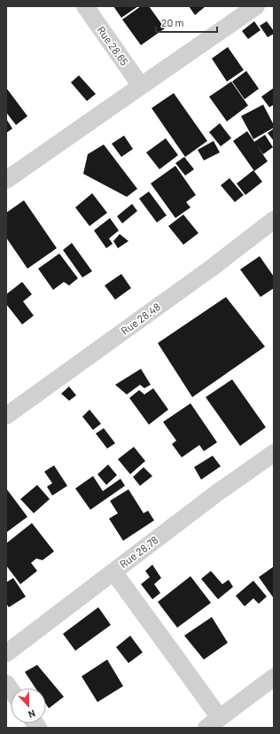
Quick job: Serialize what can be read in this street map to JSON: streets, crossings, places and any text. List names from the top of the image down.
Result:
{
  "streets": {
    "street": ["Rue 28.65", "Rue 28.48", "Rue 28.78"]
  },
  "scale_bar": "20 m",
  "north": "bottom"
}
